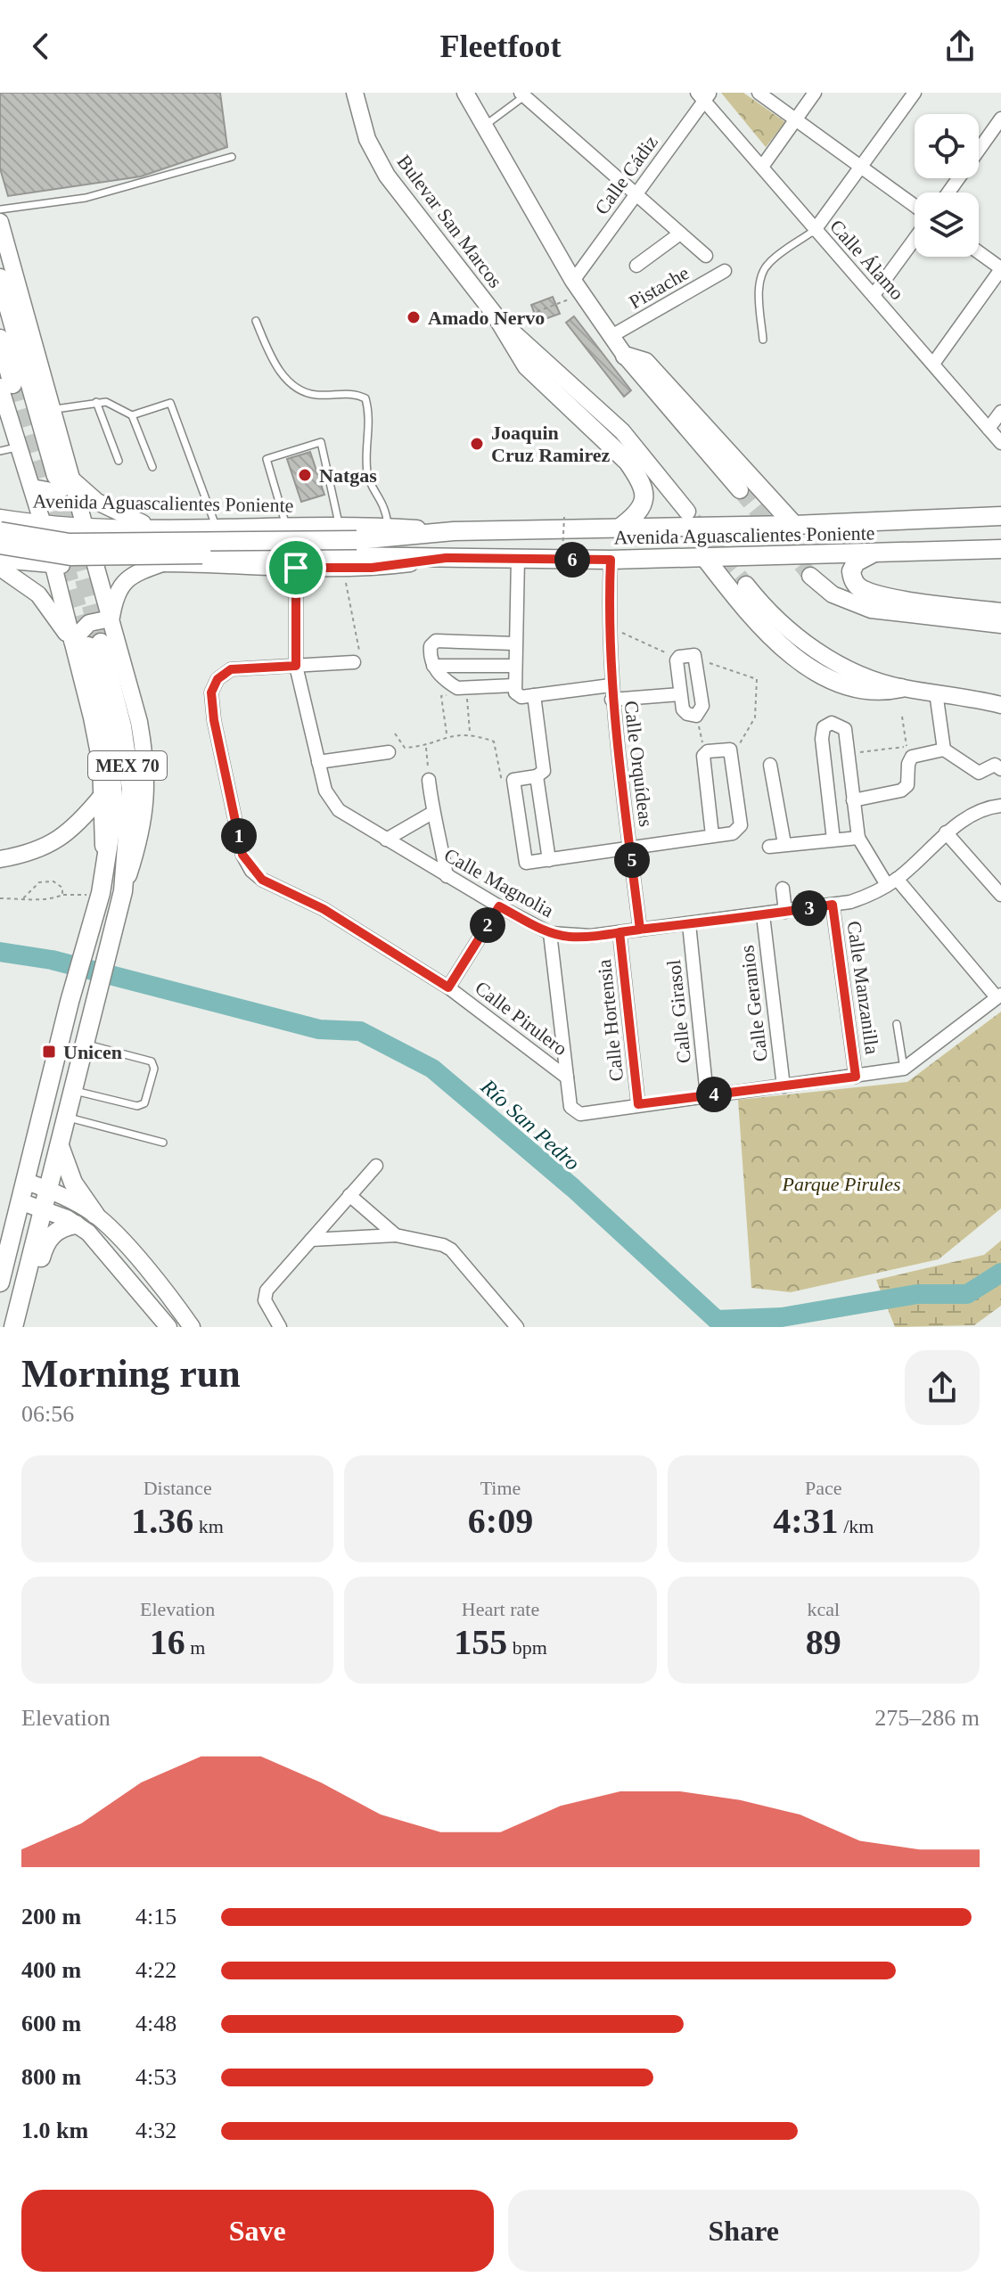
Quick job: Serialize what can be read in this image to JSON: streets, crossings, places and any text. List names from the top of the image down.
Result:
{
  "streets": {
    "main road": ["Avenida Aguascalientes Poniente", "MEX 70"],
    "street": [
      "Calle Cádiz",
      "Bulevar San Marcos",
      "Calle Álamo",
      "Pistache",
      "Calle Orquídeas",
      "Calle Magnolia",
      "Calle Manzanilla",
      "Calle Geranios",
      "Calle Girasol",
      "Calle Pirulero",
      "Calle Hortensia"
    ]
  },
  "crossings": [
    ["Calle Cádiz", "Calle Álamo"],
    ["Avenida Aguascalientes Poniente", "Calle Orquídeas"],
    ["Avenida Aguascalientes Poniente", "MEX 70"],
    ["Avenida Aguascalientes Poniente", "Calle Magnolia"],
    ["Calle Orquídeas", "Calle Magnolia"],
    ["Calle Magnolia", "Calle Manzanilla"],
    ["Calle Magnolia", "Calle Geranios"],
    ["Calle Magnolia", "Calle Girasol"],
    ["Calle Magnolia", "Calle Pirulero"],
    ["Calle Magnolia", "Calle Hortensia"]
  ],
  "water": ["Río San Pedro"],
  "parks": ["Parque Pirules"],
  "places": {
    "other": ["Amado Nervo", "Joaquin Cruz Ramirez", "Natgas"],
    "transit": ["Unicen"]
  },
  "page": {
    "header": "Fleetfoot",
    "pins": [
      "6",
      "1",
      "5",
      "3",
      "2",
      "4"
    ],
    "heading": ["Morning run", "06:56"],
    "stats": [
      ["Distance", "1.36 km"],
      ["Time", "6:09"],
      ["Pace", "4:31 /km"],
      ["Elevation", "16 m"],
      ["Heart rate", "155 bpm"],
      ["kcal", "89"]
    ],
    "chart": ["Elevation", "275–286 m"],
    "list": [
      {
        "name": "200 m",
        "note": "4:15"
      },
      {
        "name": "400 m",
        "note": "4:22"
      },
      {
        "name": "600 m",
        "note": "4:48"
      },
      {
        "name": "800 m",
        "note": "4:53"
      },
      {
        "name": "1.0 km",
        "note": "4:32"
      }
    ],
    "buttons": ["Save", "Share"]
  }
}
